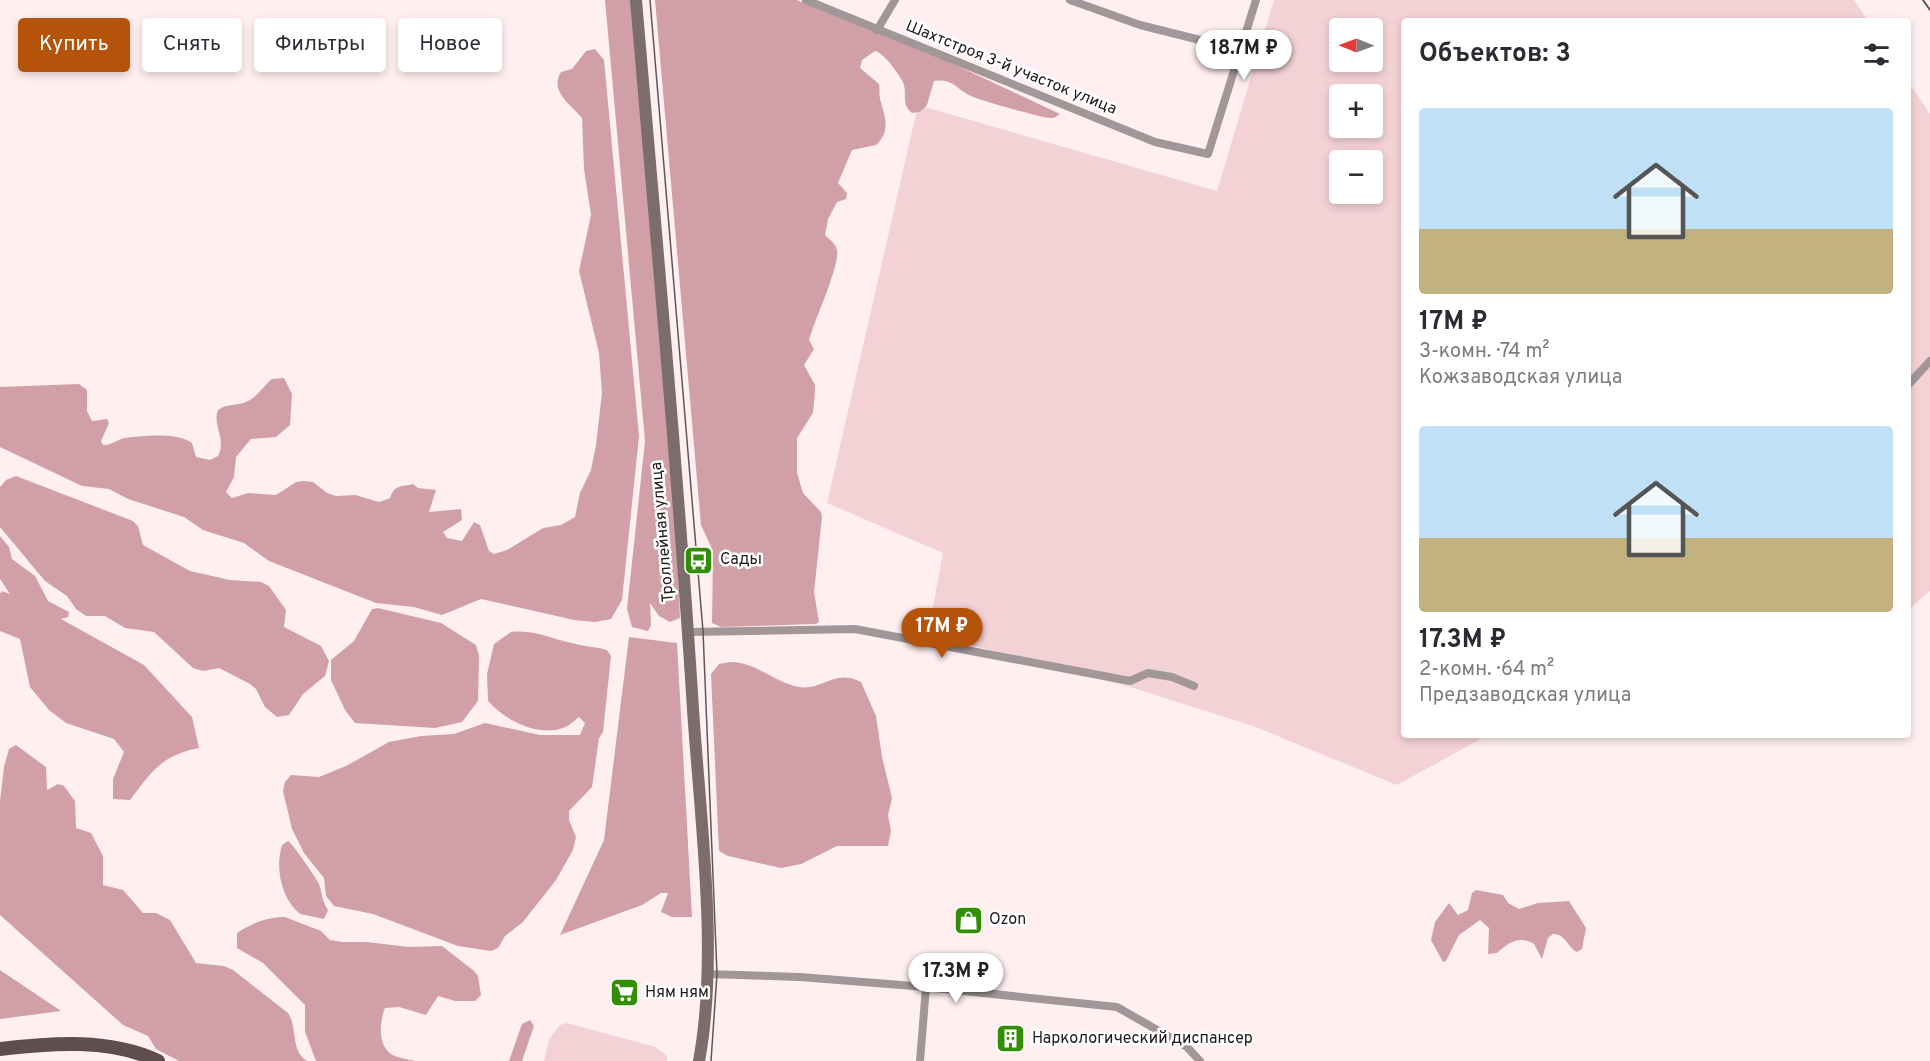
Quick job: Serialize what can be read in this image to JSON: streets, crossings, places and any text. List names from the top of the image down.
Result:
{
  "streets": {
    "street": ["Шахтстроя 3-й участок улица", "Троллейная улица"]
  },
  "places": {
    "bus stop": ["Сады"],
    "shop": ["Ozon"],
    "supermarket": ["Ням ням"],
    "building": ["Наркологический диспансер"]
  },
  "north": "left",
  "page": {
    "map_buttons": ["+", "−"],
    "chip": [
      "Купить",
      "Снять",
      "Фильтры",
      "Новое"
    ],
    "heading": "Объектов: 3",
    "price": ["18.7M ₽", "17M ₽", "17.3M ₽"],
    "list": [
      {
        "name": "17M ₽",
        "note": "3-комн. · 74 m² · Кожзаводская улица"
      },
      {
        "name": "17.3M ₽",
        "note": "2-комн. · 64 m² · Предзаводская улица"
      }
    ]
  }
}
